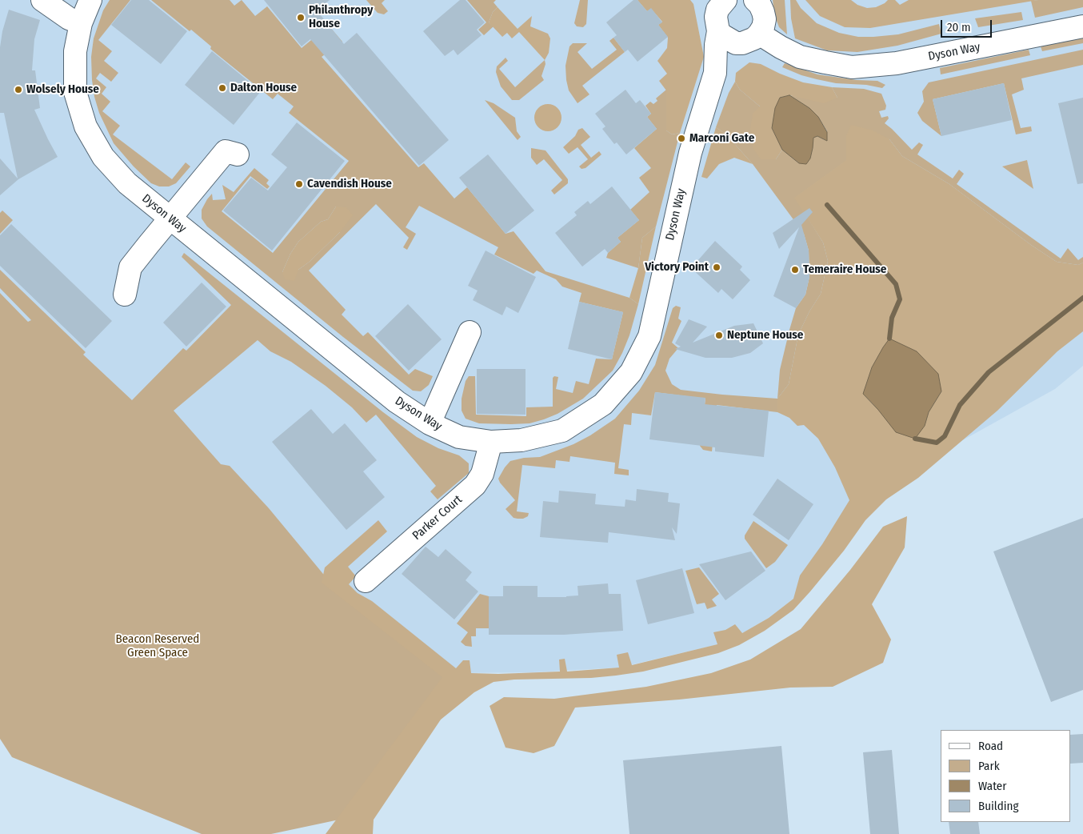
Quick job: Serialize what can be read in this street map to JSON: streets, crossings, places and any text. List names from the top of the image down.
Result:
{
  "streets": {
    "street": ["Dyson Way", "Parker Court"]
  },
  "crossings": [
    ["Dyson Way", "Parker Court"]
  ],
  "parks": ["Beacon Reserved Green Space"],
  "places": [
    "Philanthropy House",
    "Dalton House",
    "Wolsely House",
    "Marconi Gate",
    "Cavendish House",
    "Victory Point",
    "Temeraire House",
    "Neptune House"
  ],
  "legend": [
    "Road",
    "Park",
    "Water",
    "Building"
  ],
  "scale_bar": "20 m"
}
